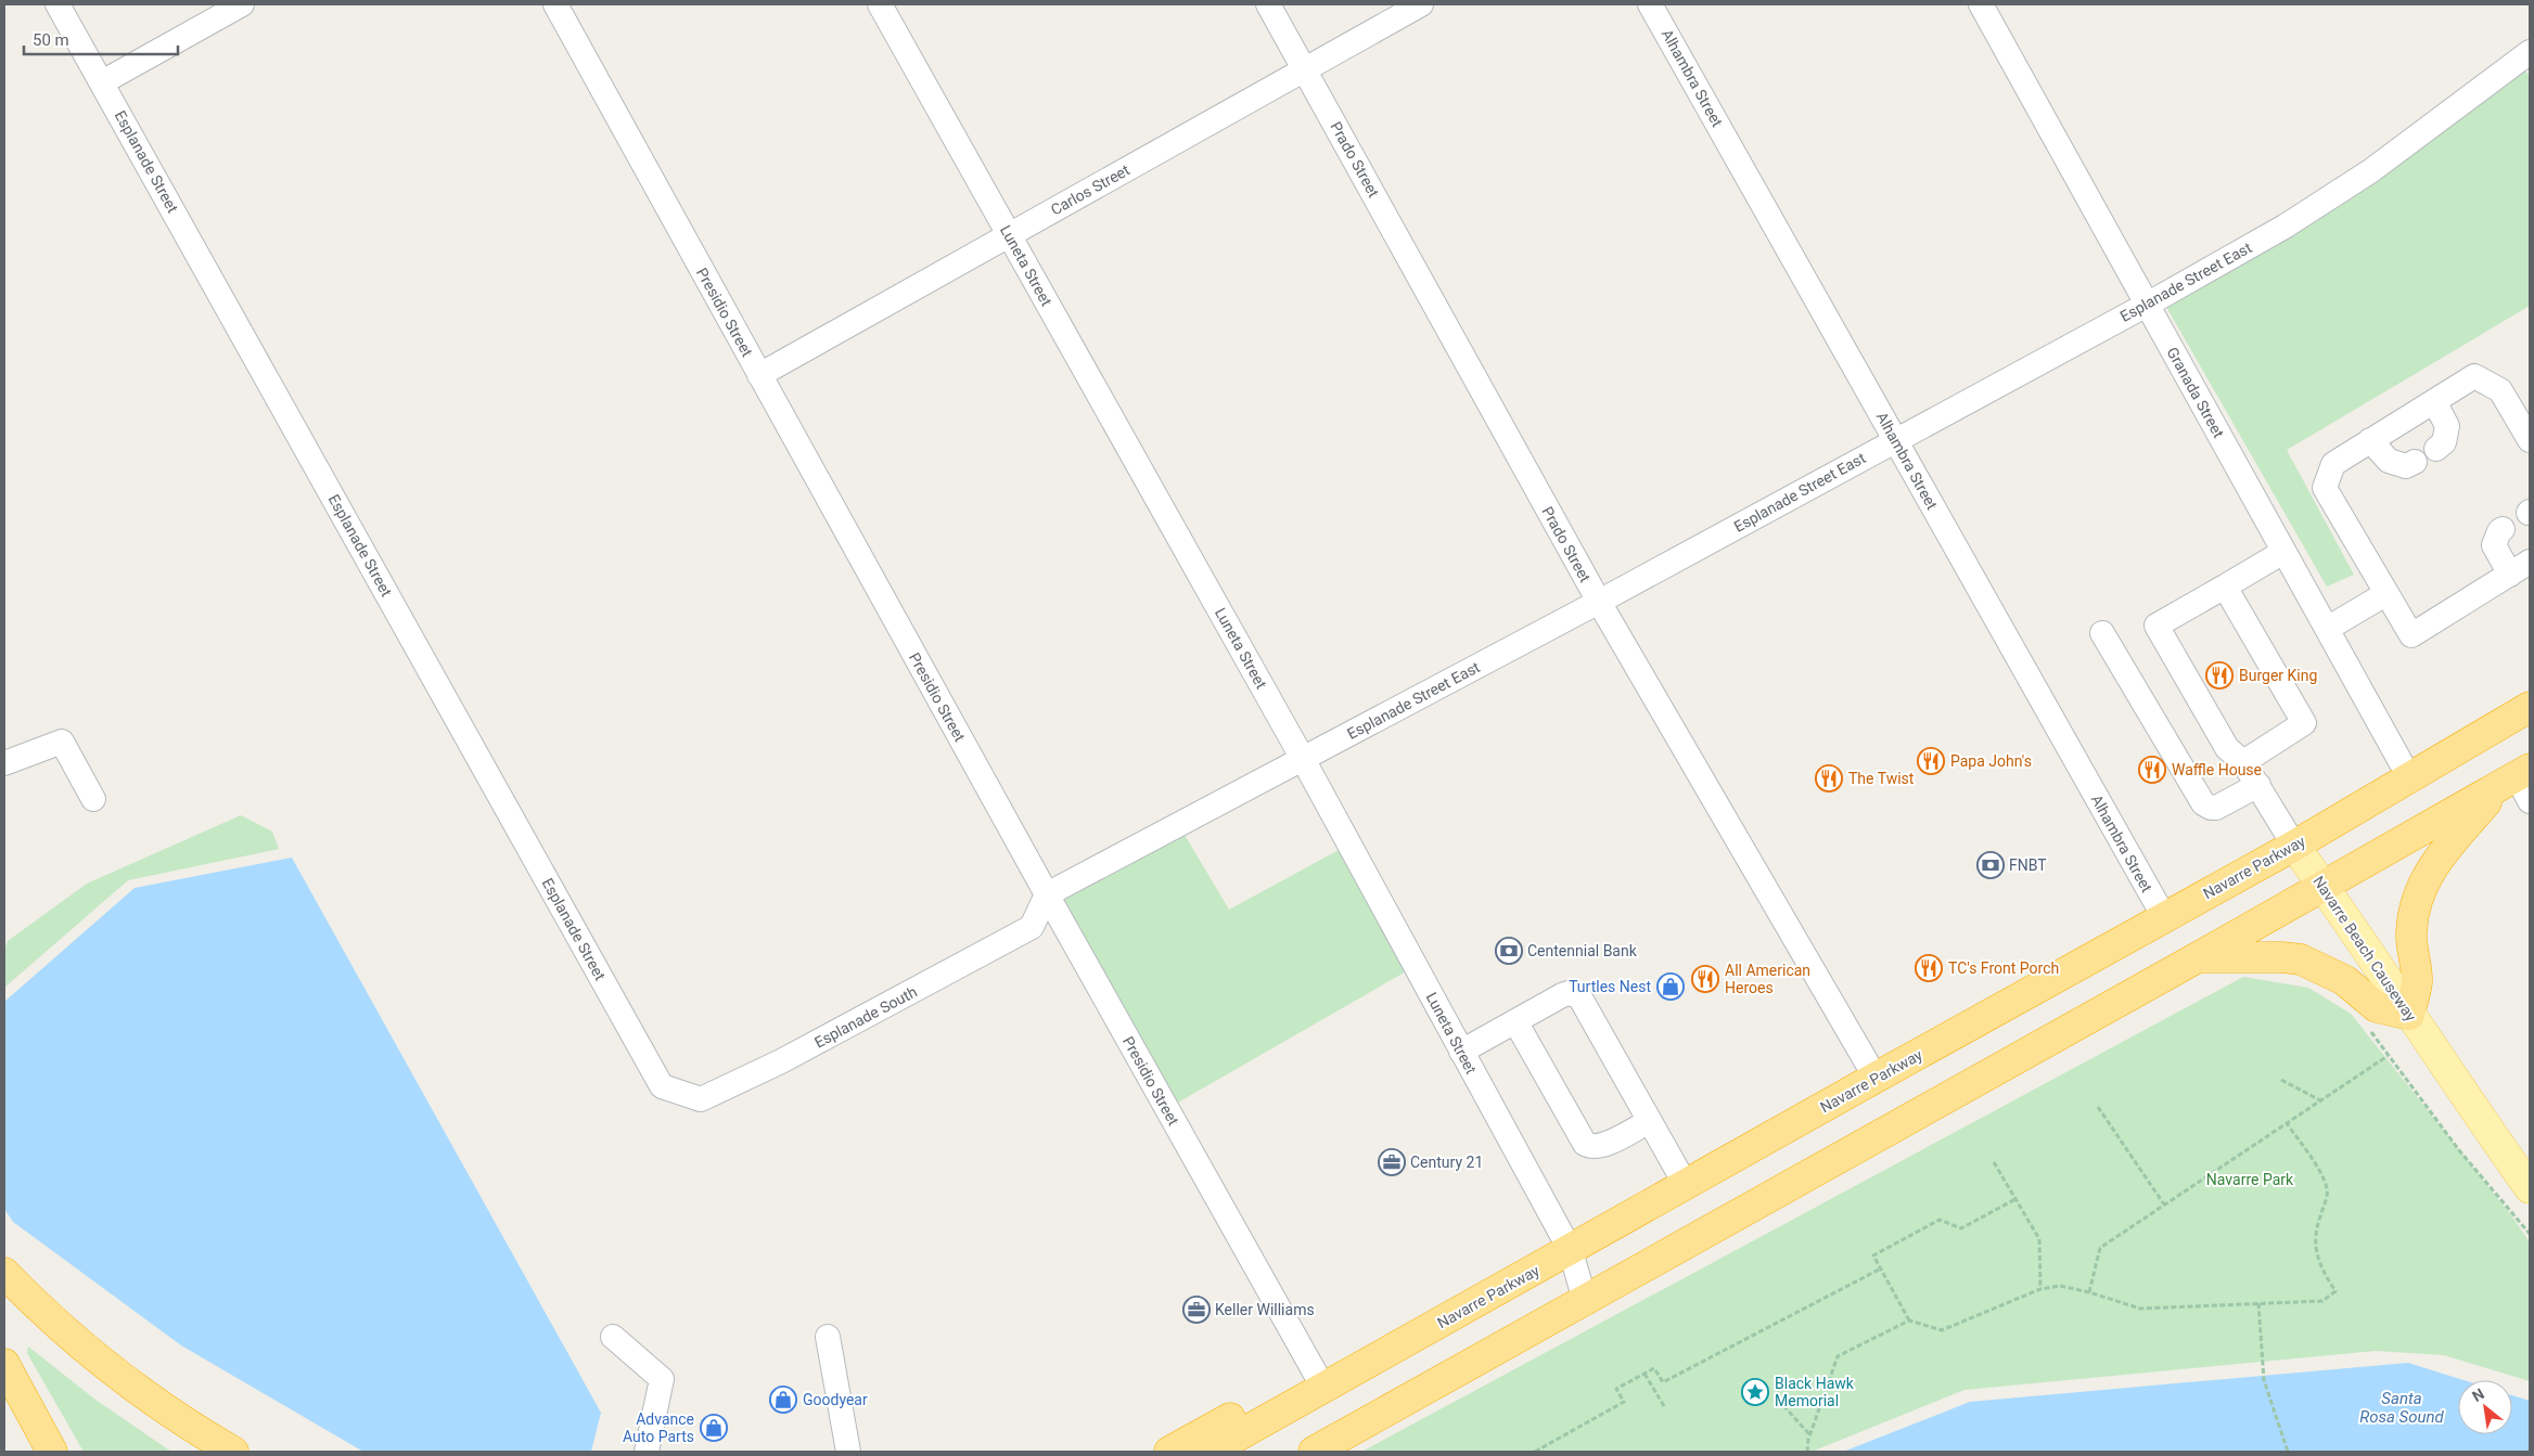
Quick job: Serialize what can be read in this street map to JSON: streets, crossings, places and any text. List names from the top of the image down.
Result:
{
  "streets": {
    "highway": ["Navarre Parkway"],
    "main road": ["Navarre Beach Causeway"],
    "street": [
      "Alhambra Street",
      "Prado Street",
      "Esplanade Street",
      "Carlos Street",
      "Luneta Street",
      "Esplanade Street East",
      "Presidio Street",
      "Granada Street",
      "Esplanade South"
    ]
  },
  "crossings": [
    ["Alhambra Street", "Esplanade Street East"],
    ["Alhambra Street", "Navarre Parkway"],
    ["Prado Street", "Carlos Street"],
    ["Prado Street", "Esplanade Street East"],
    ["Prado Street", "Navarre Parkway"],
    ["Esplanade Street", "Esplanade South"],
    ["Carlos Street", "Luneta Street"],
    ["Carlos Street", "Presidio Street"],
    ["Luneta Street", "Esplanade Street East"],
    ["Luneta Street", "Navarre Parkway"],
    ["Esplanade Street East", "Presidio Street"],
    ["Esplanade Street East", "Granada Street"],
    ["Esplanade Street East", "Esplanade South"],
    ["Presidio Street", "Navarre Parkway"],
    ["Presidio Street", "Esplanade South"],
    ["Granada Street", "Navarre Parkway"],
    ["Navarre Parkway", "Navarre Beach Causeway"]
  ],
  "water": ["Santa Rosa Sound"],
  "parks": ["Navarre Park"],
  "places": {
    "restaurant": [
      "Burger King",
      "Papa John's",
      "Waffle House",
      "The Twist",
      "TC's Front Porch",
      "All American Heroes"
    ],
    "bank": ["FNBT", "Centennial Bank"],
    "shop": ["Turtles Nest", "Goodyear", "Advance Auto Parts"],
    "office": ["Century 21", "Keller Williams"],
    "place": ["Black Hawk Memorial"]
  },
  "scale_bar": "50 m",
  "north": "top left"
}
